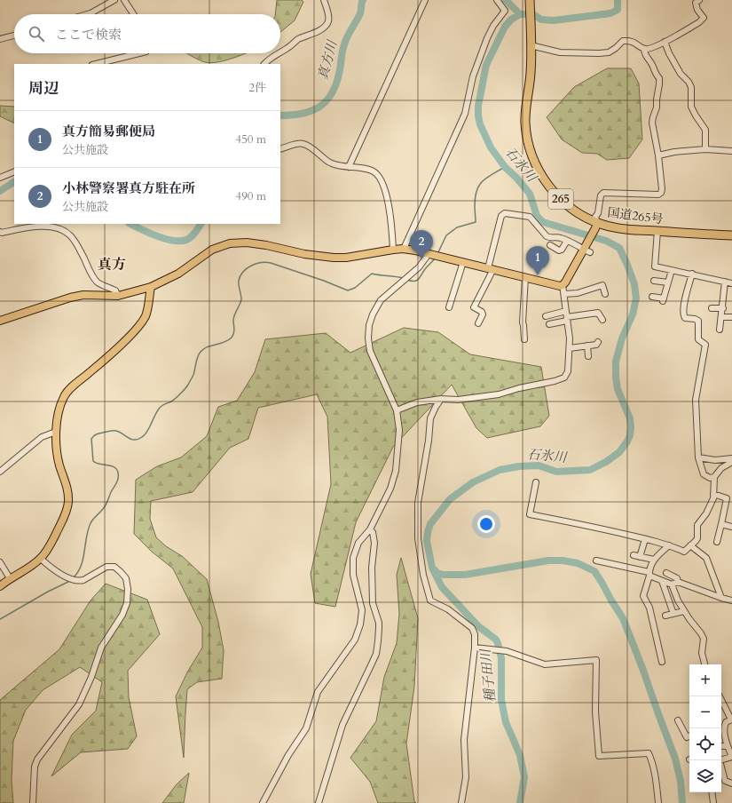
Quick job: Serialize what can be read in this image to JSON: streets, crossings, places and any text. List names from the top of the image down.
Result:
{
  "streets": {
    "highway": ["265", "国道265号"]
  },
  "districts": ["真方"],
  "water": ["真方川", "石氷川", "種子田川"],
  "page": {
    "search": "ここで検索",
    "heading": ["周辺", "2件"],
    "list": [
      {
        "mark": "1",
        "name": "真方簡易郵便局",
        "note": "公共施設",
        "value": "450 m"
      },
      {
        "mark": "2",
        "name": "小林警察署真方駐在所",
        "note": "公共施設",
        "value": "490 m"
      }
    ],
    "pins": ["2", "1"],
    "map_buttons": ["+", "−"]
  }
}
